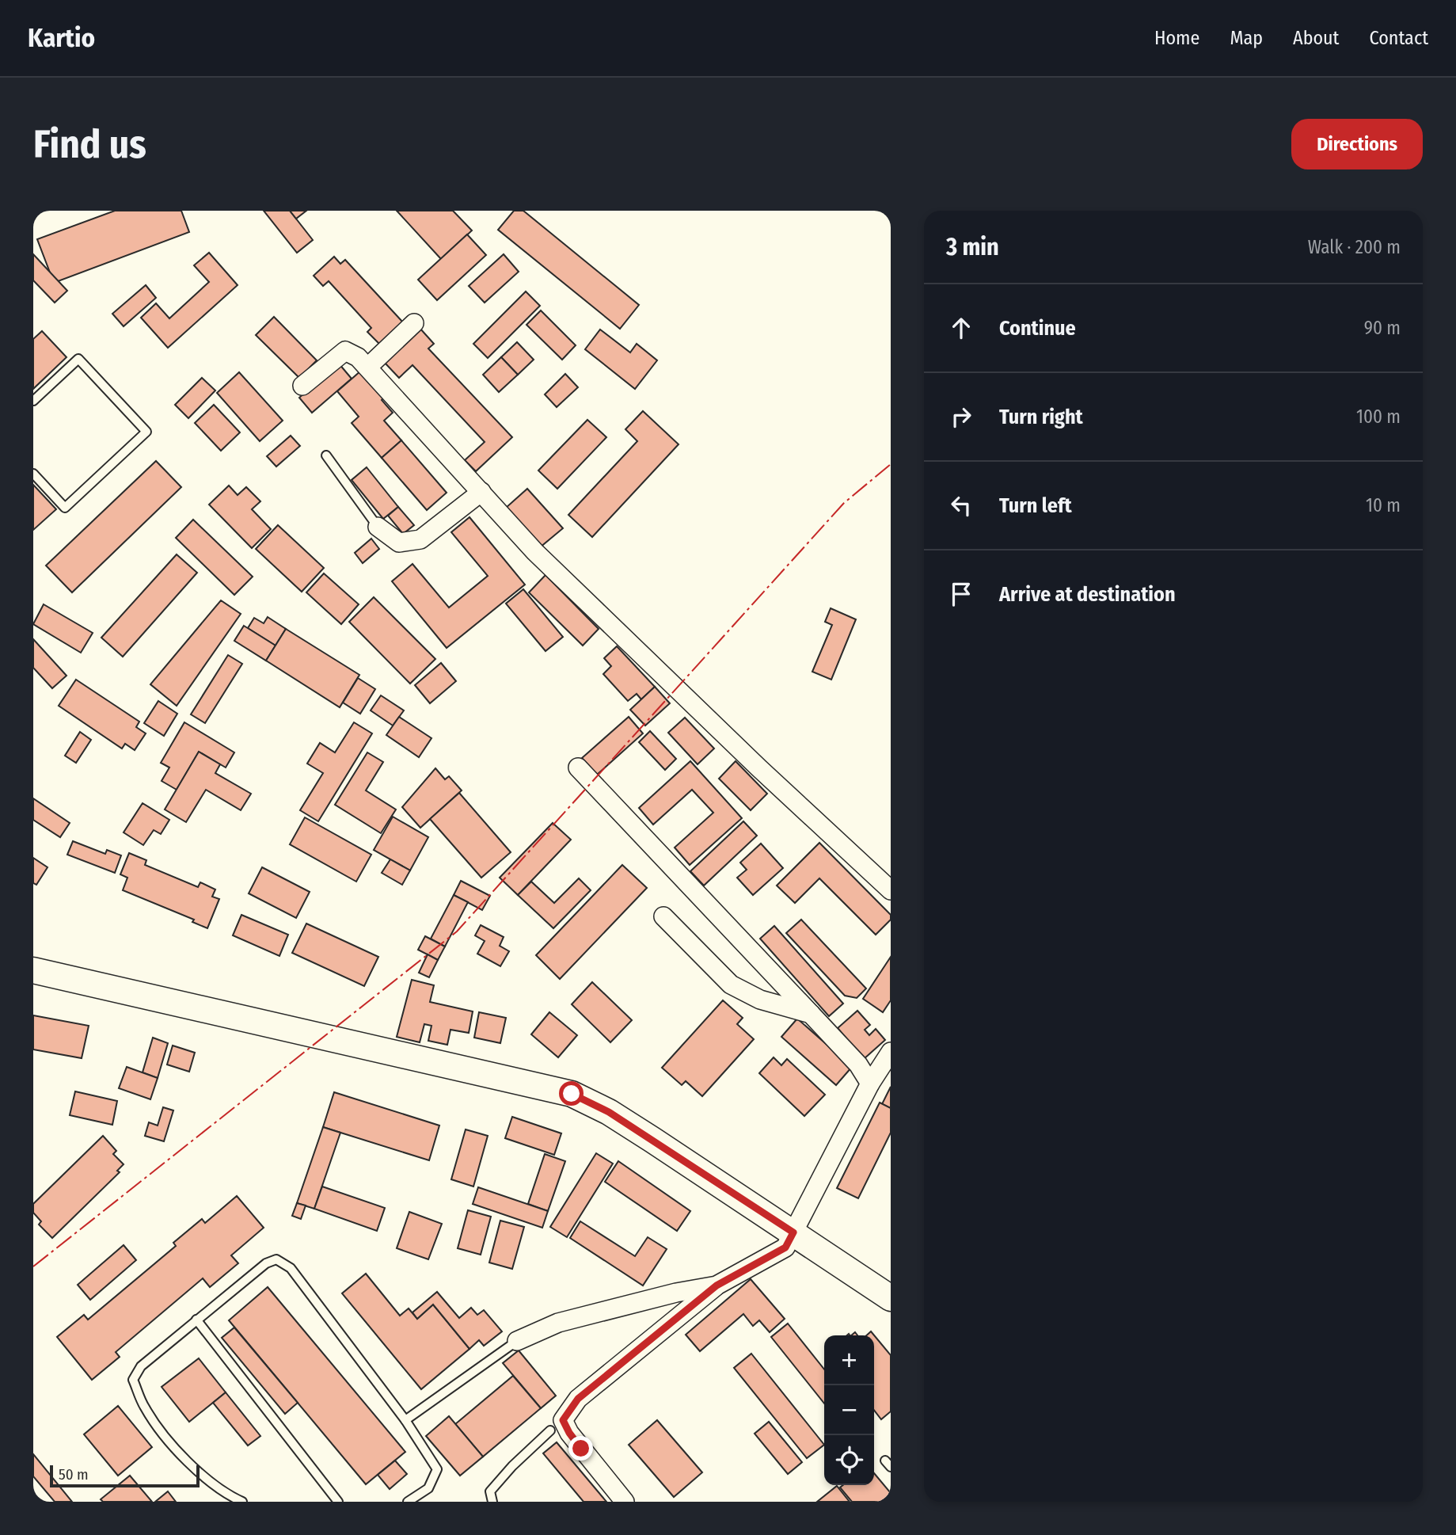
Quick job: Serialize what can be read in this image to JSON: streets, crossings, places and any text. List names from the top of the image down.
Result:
{
  "scale_bar": "50 m",
  "page": {
    "header": "Kartio",
    "nav": [
      "Home",
      "Map",
      "About",
      "Contact"
    ],
    "buttons": "Directions",
    "title": "Find us",
    "heading": ["3 min", "Walk · 200 m"],
    "list": [
      ["Continue", "90 m"],
      ["Turn right", "100 m"],
      ["Turn left", "10 m"],
      "Arrive at destination"
    ],
    "map_buttons": ["+", "−"],
    "scale": "50 m"
  }
}
